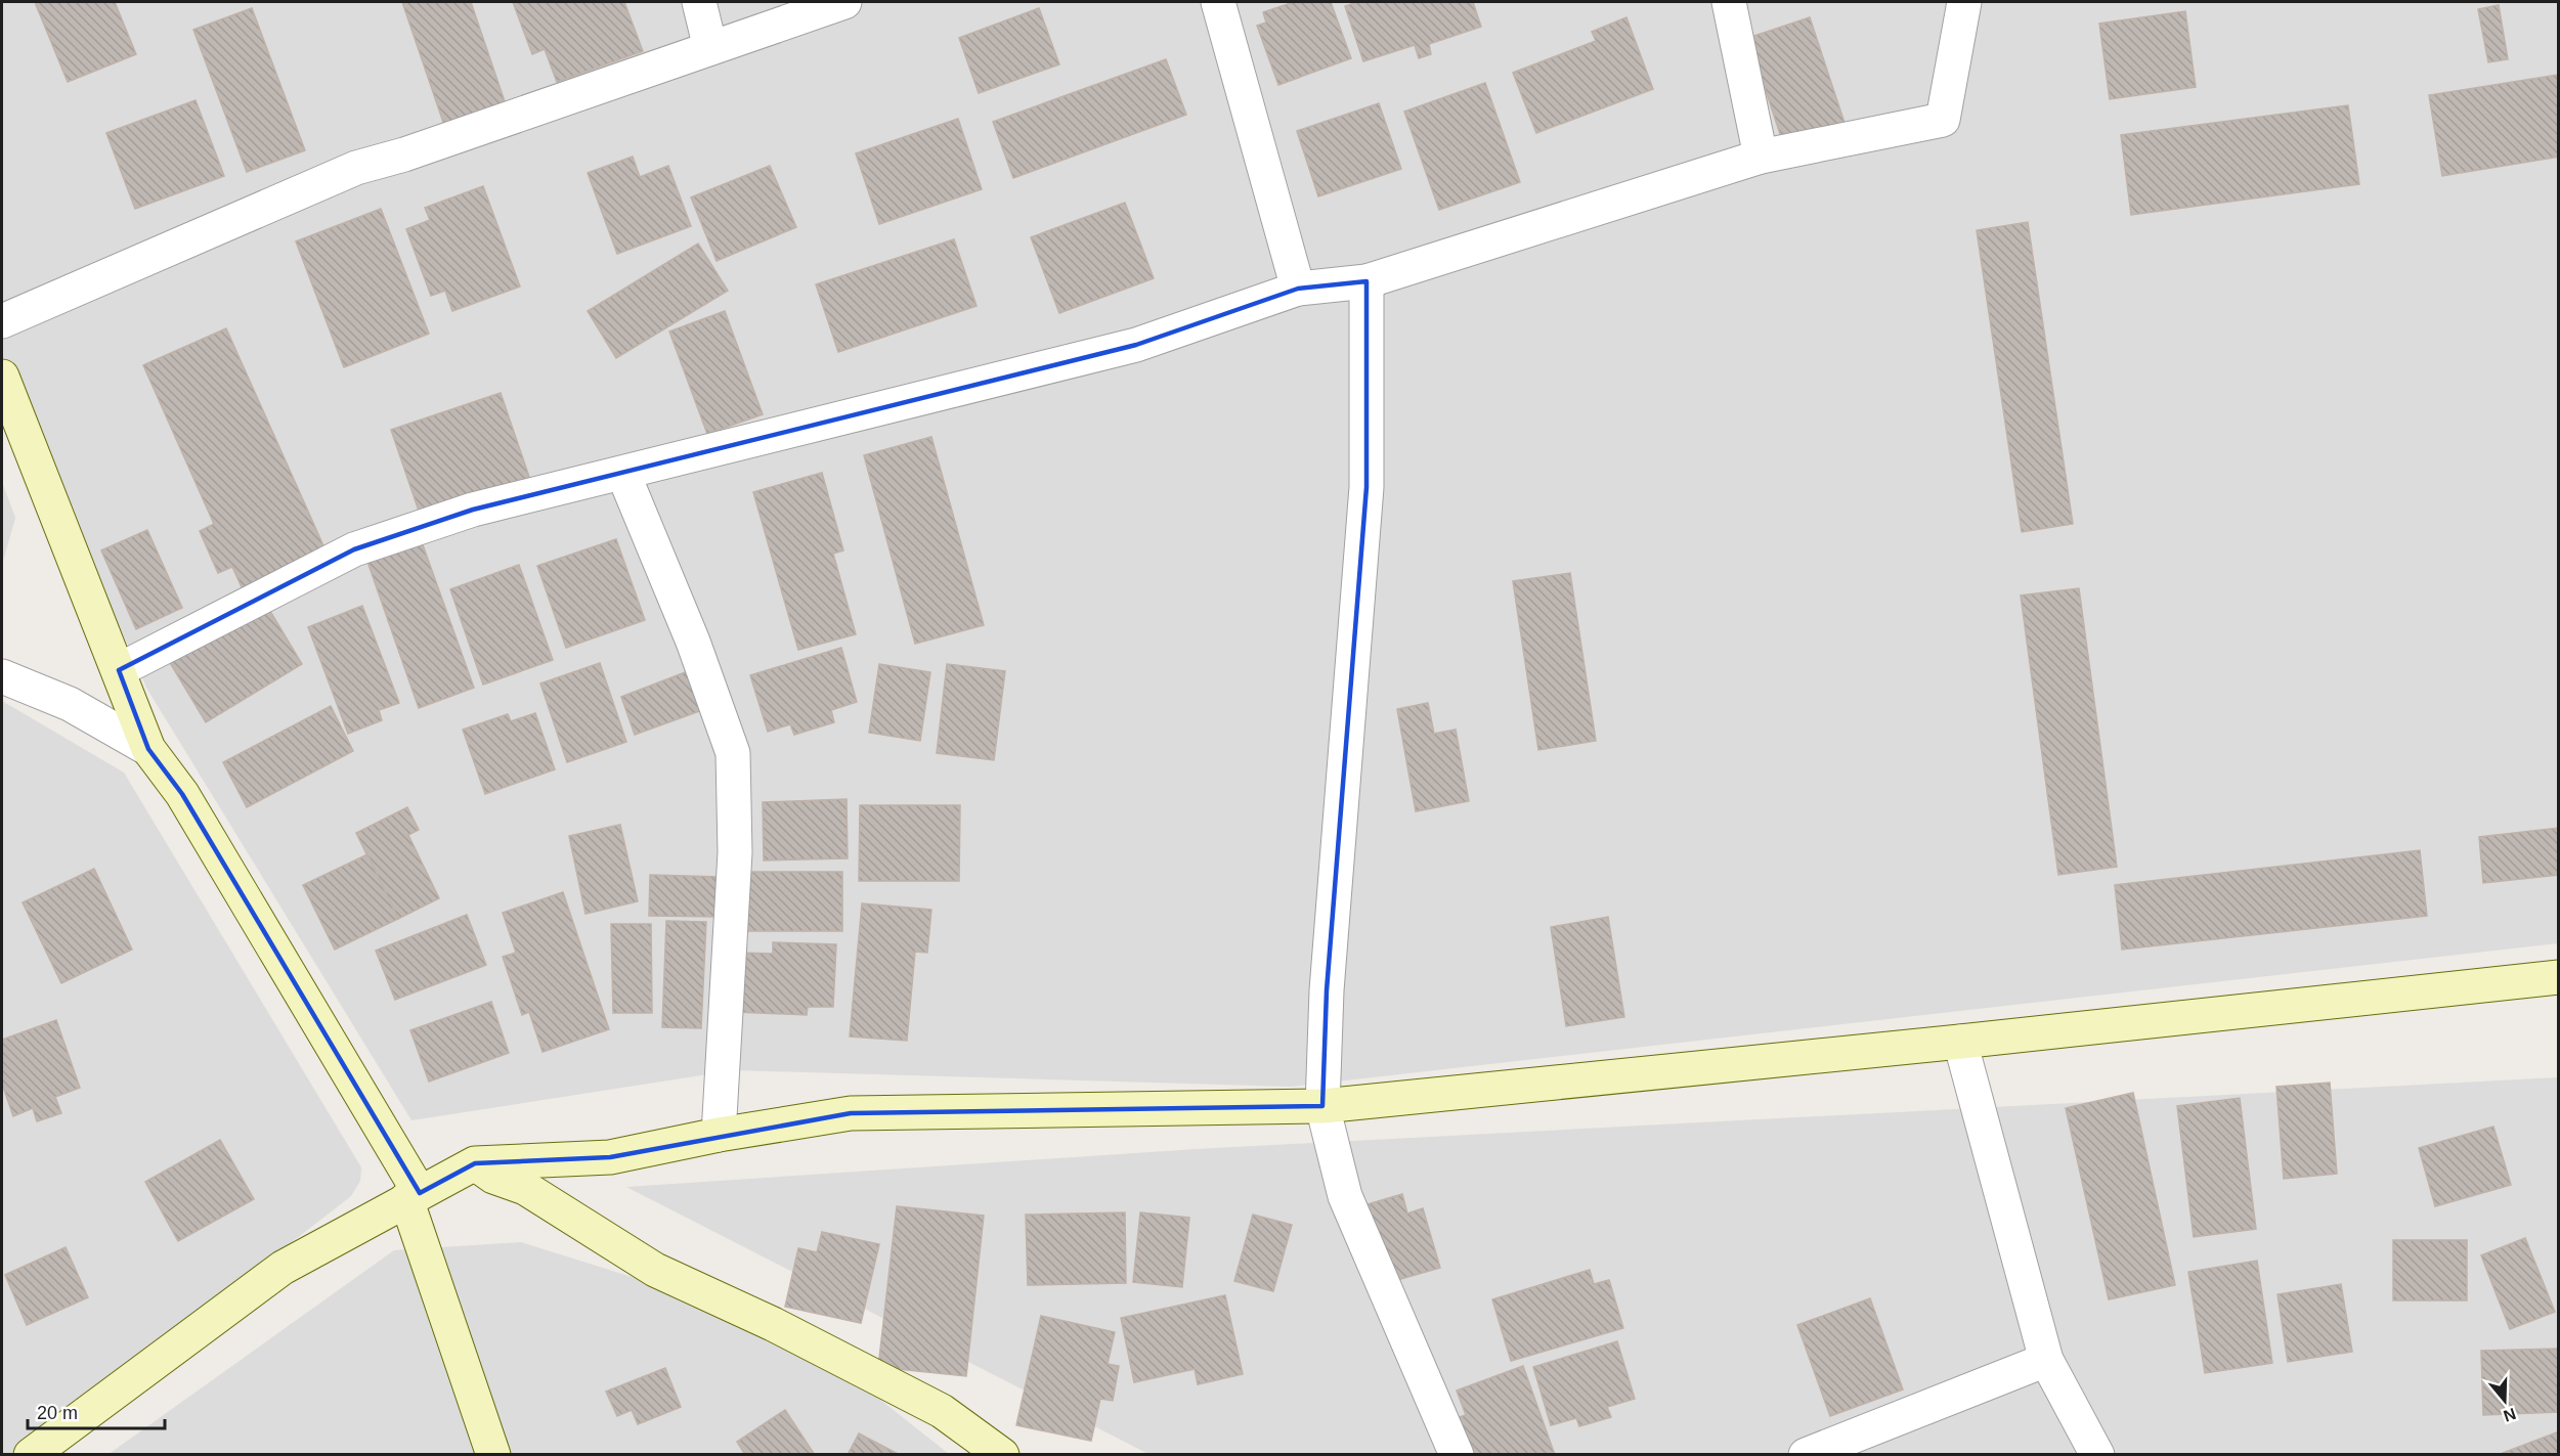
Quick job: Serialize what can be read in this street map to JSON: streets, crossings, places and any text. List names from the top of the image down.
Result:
{
  "scale_bar": "20 m",
  "north": "bottom"
}
